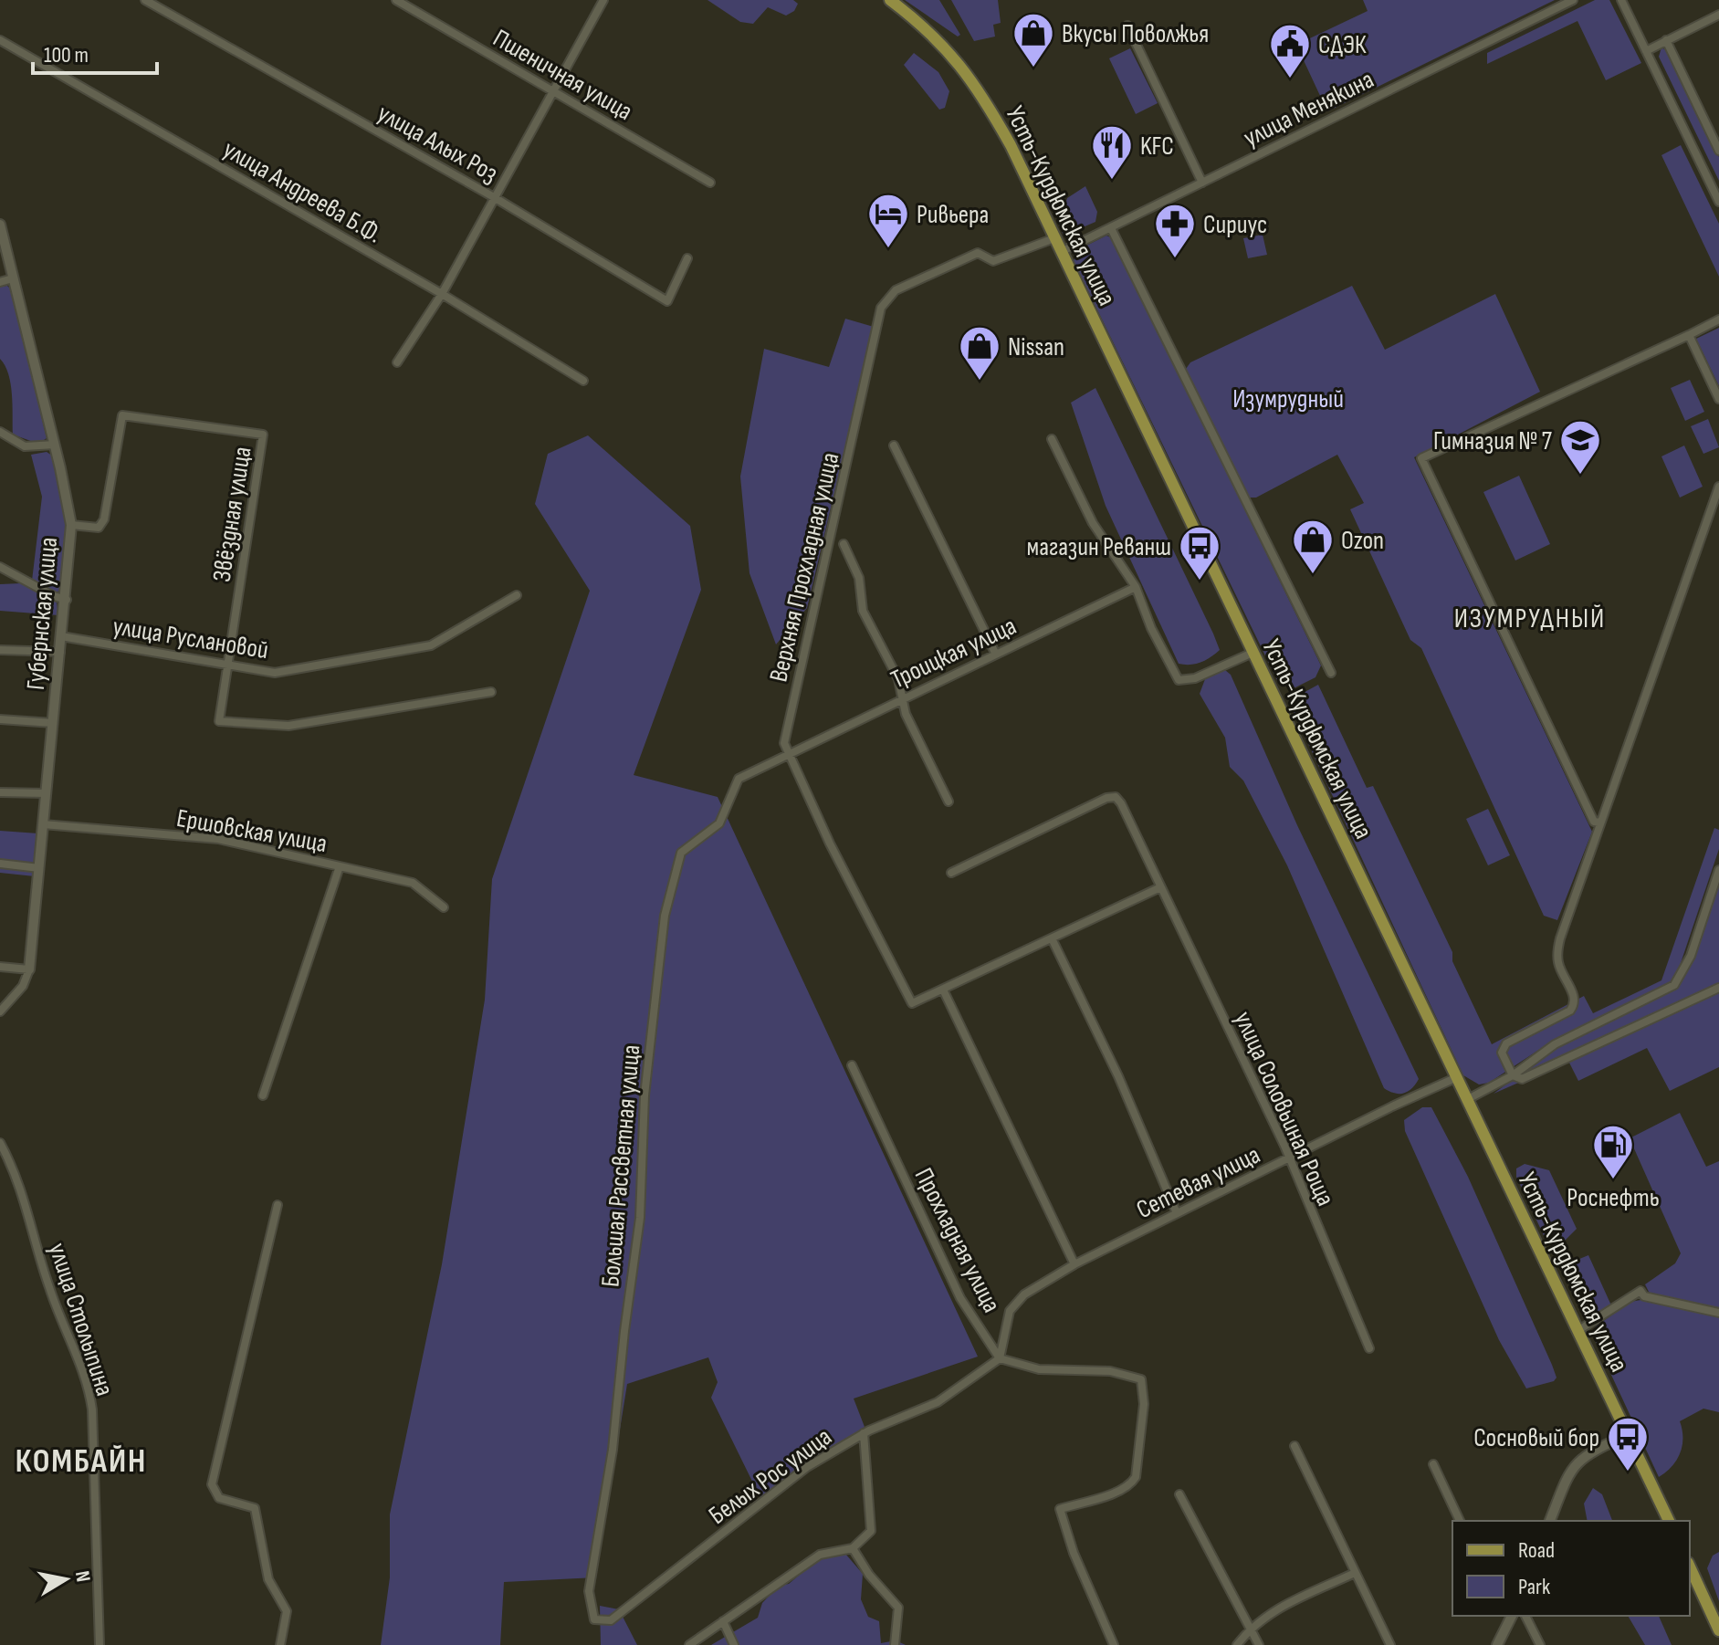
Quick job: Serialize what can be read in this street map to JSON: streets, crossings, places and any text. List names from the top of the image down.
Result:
{
  "streets": {
    "main road": ["Усть-Курдюмская улица"],
    "street": [
      "Пшеничная улица",
      "улица Менякина",
      "улица Алых Роз",
      "улица Андреева Б.Ф.",
      "Звёздная улица",
      "Верхняя Прохладная улица",
      "Губернская улица",
      "улица Руслановой",
      "Троицкая улица",
      "Ершовская улица",
      "улица Соловьиная Роща",
      "Большая Рассветная улица",
      "Сетевая улица",
      "Прохладная улица",
      "улица Столыпина",
      "Белых Рос улица"
    ]
  },
  "crossings": [
    ["улица Менякина", "Усть-Курдюмская улица"],
    ["Усть-Курдюмская улица", "Верхняя Прохладная улица"],
    ["Усть-Курдюмская улица", "Сетевая улица"],
    ["Звёздная улица", "Губернская улица"],
    ["Звёздная улица", "улица Руслановой"],
    ["Верхняя Прохладная улица", "Троицкая улица"],
    ["Верхняя Прохладная улица", "Большая Рассветная улица"],
    ["Губернская улица", "улица Руслановой"],
    ["Губернская улица", "Ершовская улица"],
    ["Троицкая улица", "Большая Рассветная улица"],
    ["улица Соловьиная Роща", "Сетевая улица"],
    ["Большая Рассветная улица", "Белых Рос улица"],
    ["Сетевая улица", "Прохладная улица"],
    ["Сетевая улица", "Белых Рос улица"],
    ["Прохладная улица", "Белых Рос улица"]
  ],
  "districts": ["ИЗУМРУДНЫЙ", "КОМБАЙН"],
  "parks": ["Изумрудный"],
  "places": {
    "shop": ["Вкусы Поволжья", "Nissan", "Ozon"],
    "public building": ["СДЭК"],
    "restaurant": ["KFC"],
    "hotel": ["Ривьера"],
    "pharmacy": ["Сириус"],
    "school or university": ["Гимназия № 7"],
    "bus stop": ["магазин Реванш", "Сосновый бор"],
    "fuel station": ["Роснефть"]
  },
  "legend": ["Road", "Park"],
  "scale_bar": "100 m",
  "north": "right"
}
